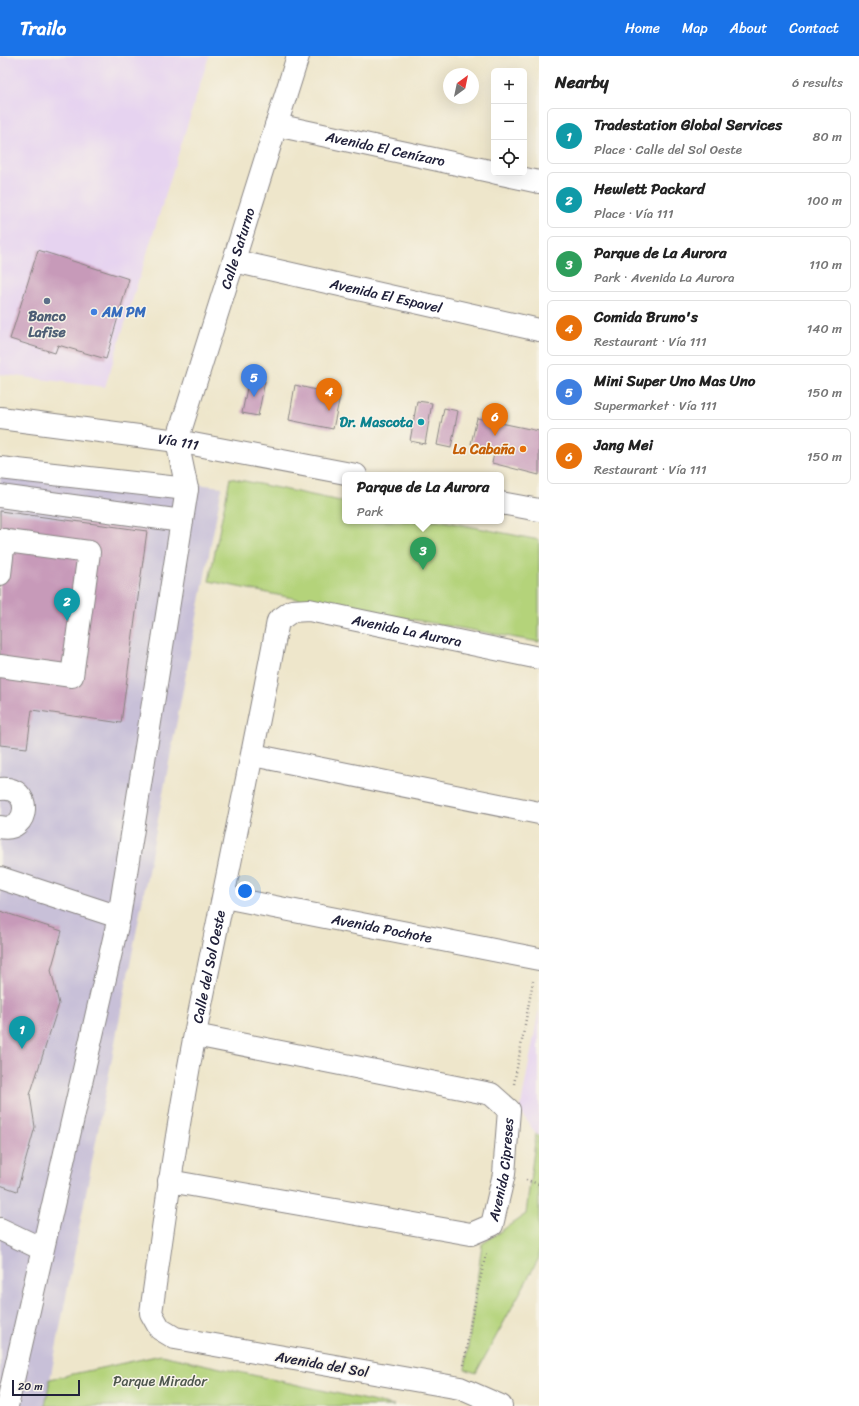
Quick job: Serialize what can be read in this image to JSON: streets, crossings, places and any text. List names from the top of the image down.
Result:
{
  "streets": {
    "street": [
      "Avenida El Cenízaro",
      "Calle Saturno",
      "Avenida El Espavel",
      "Vía 111",
      "Avenida La Aurora",
      "Avenida Pochote",
      "Calle del Sol Oeste",
      "Avenida Cipreses",
      "Avenida del Sol"
    ]
  },
  "crossings": [
    ["Avenida El Cenízaro", "Calle Saturno"],
    ["Calle Saturno", "Avenida El Espavel"],
    ["Calle Saturno", "Vía 111"],
    ["Avenida La Aurora", "Calle del Sol Oeste"],
    ["Avenida Pochote", "Calle del Sol Oeste"],
    ["Calle del Sol Oeste", "Avenida Cipreses"],
    ["Calle del Sol Oeste", "Avenida del Sol"]
  ],
  "parks": ["Parque Mirador"],
  "places": [
    "Banco Lafise",
    "AM PM",
    "Dr. Mascota",
    "La Cabaña"
  ],
  "scale_bar": "20 m",
  "north": "top right",
  "page": {
    "header": "Trailo",
    "nav": [
      "Home",
      "Map",
      "About",
      "Contact"
    ],
    "heading": ["Nearby", "6 results"],
    "map_buttons": ["+", "−"],
    "list": [
      {
        "mark": "1",
        "name": "Tradestation Global Services",
        "note": "Place · Calle del Sol Oeste",
        "value": "80 m"
      },
      {
        "mark": "2",
        "name": "Hewlett Packard",
        "note": "Place · Vía 111",
        "value": "100 m"
      },
      {
        "mark": "3",
        "name": "Parque de La Aurora",
        "note": "Park · Avenida La Aurora",
        "value": "110 m"
      },
      {
        "mark": "4",
        "name": "Comida Bruno's",
        "note": "Restaurant · Vía 111",
        "value": "140 m"
      },
      {
        "mark": "5",
        "name": "Mini Super Uno Mas Uno",
        "note": "Supermarket · Vía 111",
        "value": "150 m"
      },
      {
        "mark": "6",
        "name": "Jang Mei",
        "note": "Restaurant · Vía 111",
        "value": "150 m"
      }
    ],
    "pins": [
      "5",
      "4",
      "6",
      "3",
      "2",
      "1"
    ],
    "popup": ["Parque de La Aurora", "Park"],
    "scale": "20 m"
  }
}
